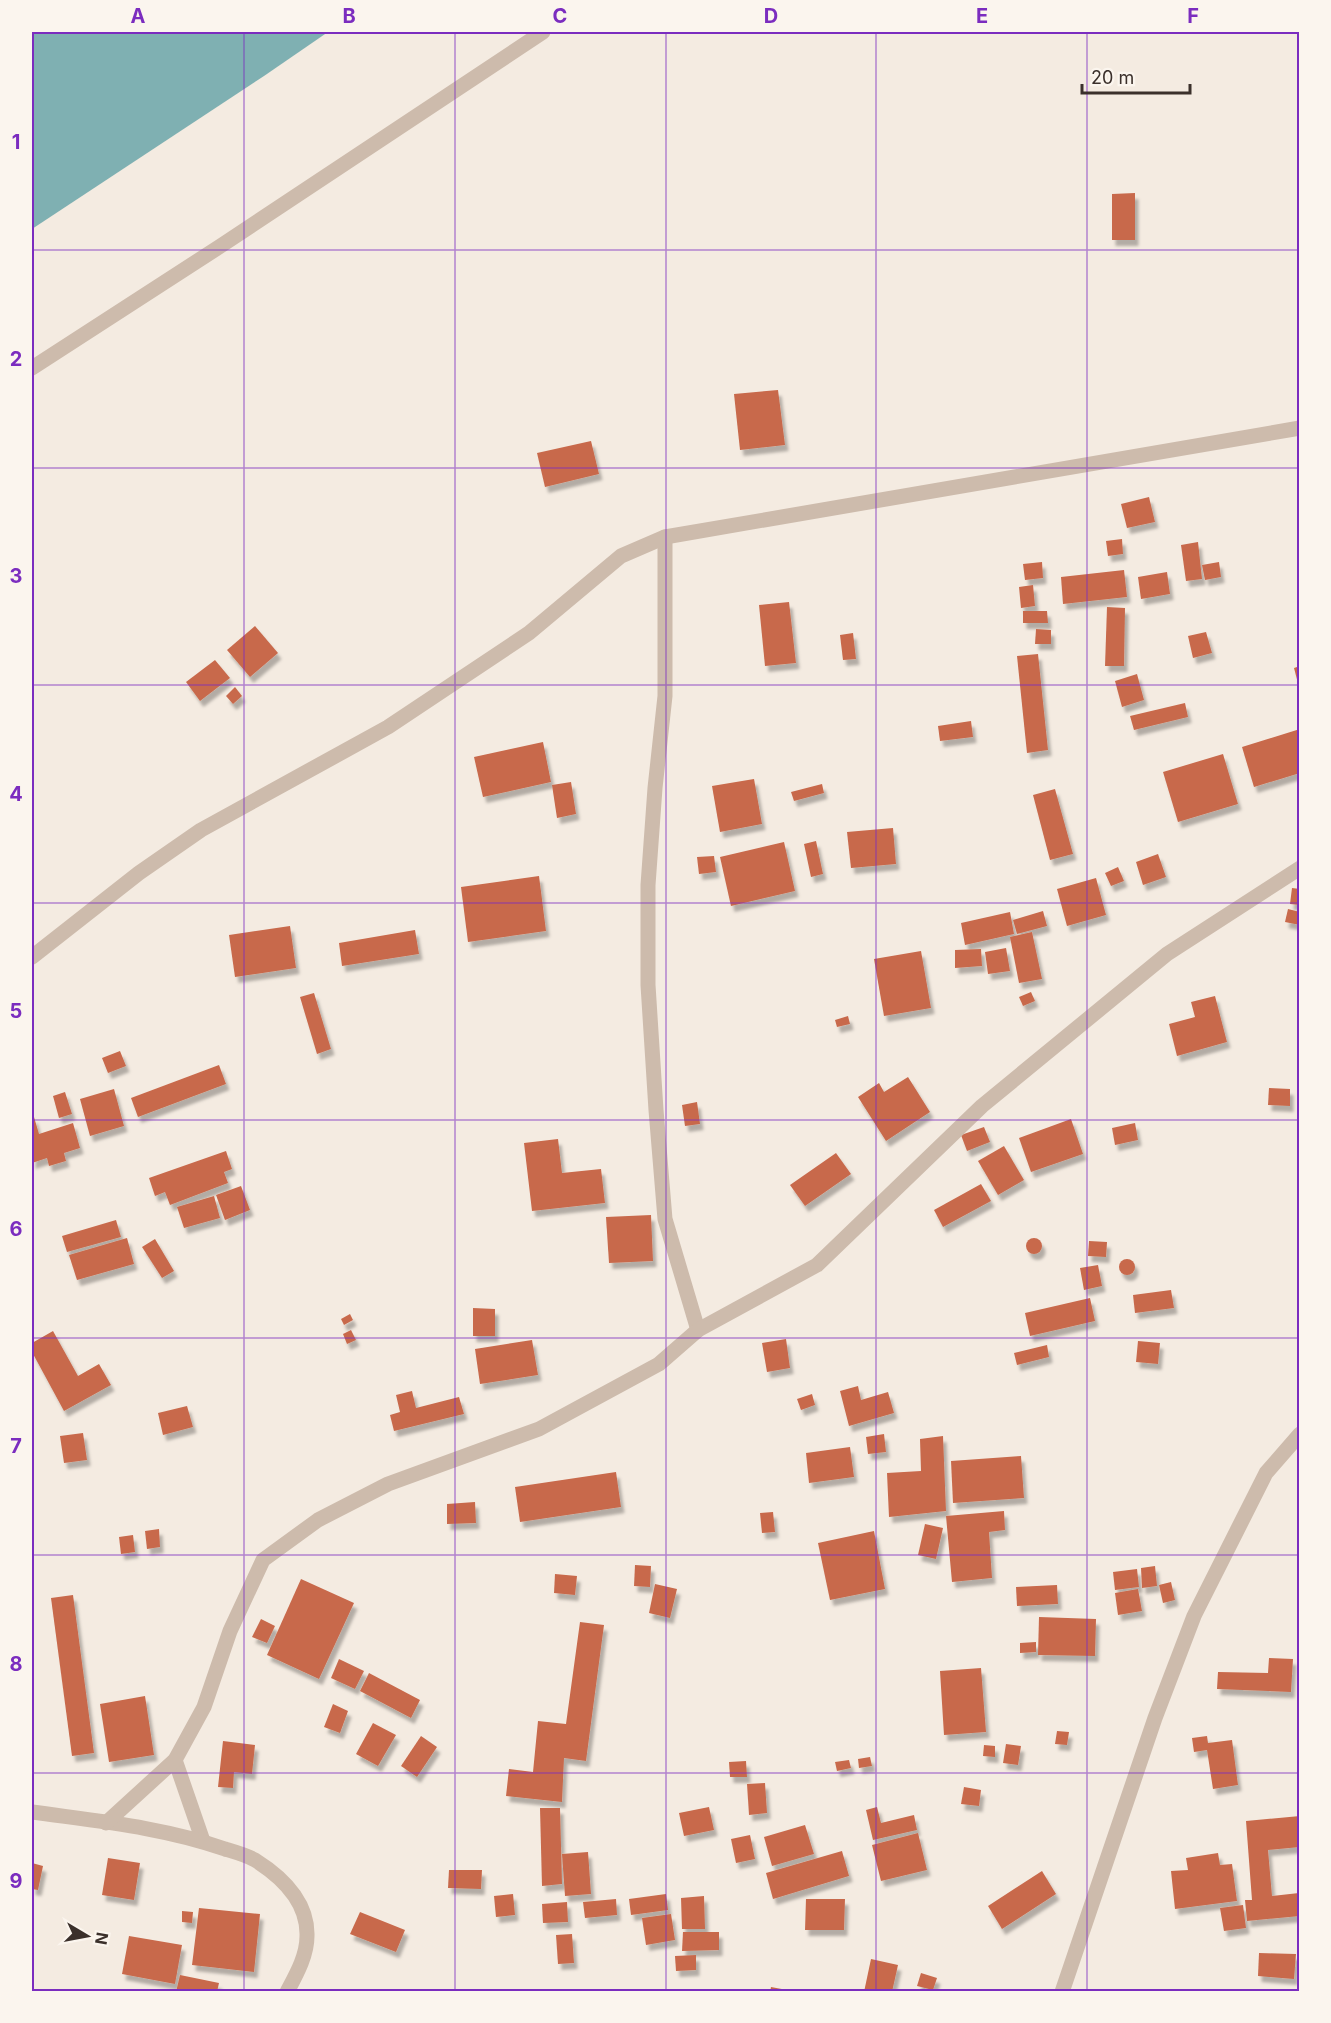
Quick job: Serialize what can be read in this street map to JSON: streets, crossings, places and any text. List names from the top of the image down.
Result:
{
  "scale_bar": "20 m",
  "north": "right",
  "grid": {
    "columns": [
      "A",
      "B",
      "C",
      "D",
      "E",
      "F"
    ],
    "rows": [
      "1",
      "2",
      "3",
      "4",
      "5",
      "6",
      "7",
      "8",
      "9"
    ]
  }
}
